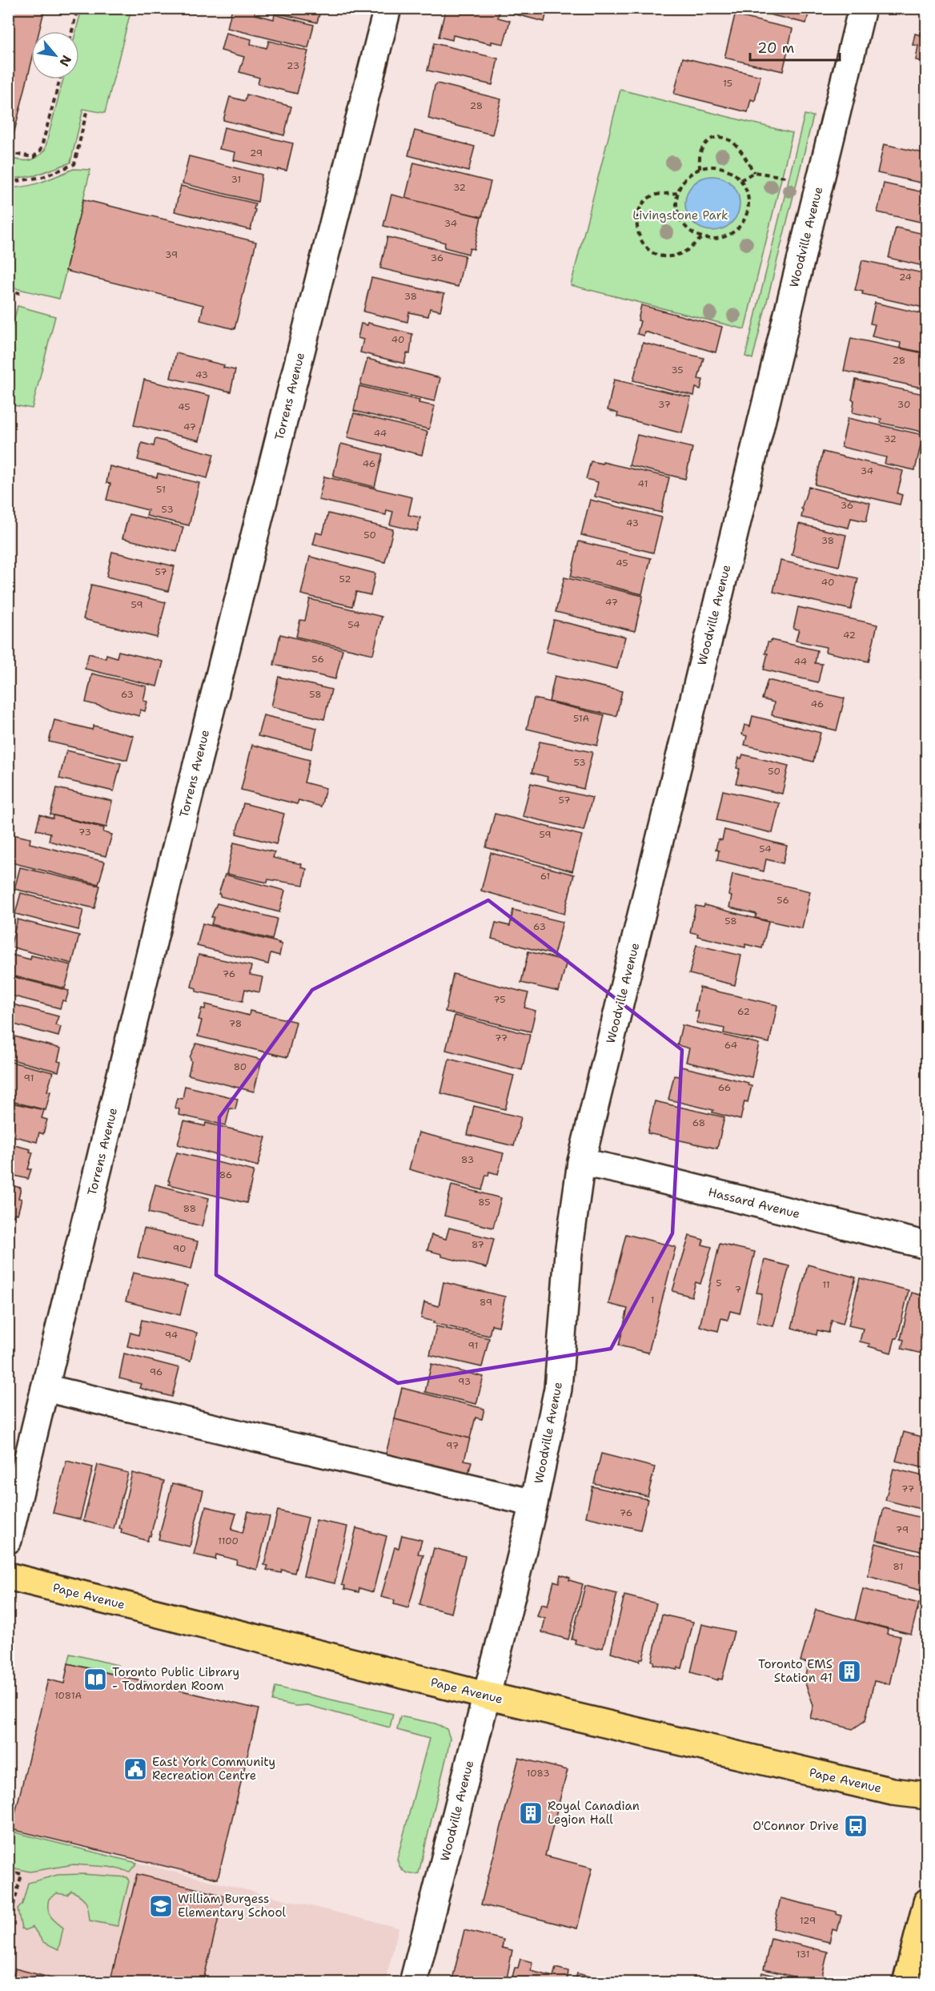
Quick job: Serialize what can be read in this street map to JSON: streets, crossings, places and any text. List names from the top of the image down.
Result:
{
  "streets": {
    "main road": ["Pape Avenue"],
    "street": ["Woodville Avenue", "Torrens Avenue", "Hassard Avenue"]
  },
  "crossings": [
    ["Woodville Avenue", "Hassard Avenue"],
    ["Woodville Avenue", "Pape Avenue"]
  ],
  "parks": ["Livingstone Park"],
  "places": {
    "building": ["Toronto EMS Station 41", "Royal Canadian Legion Hall"],
    "library": ["Toronto Public Library - Todmorden Room"],
    "public building": ["East York Community Recreation Centre"],
    "bus stop": ["O'Connor Drive"],
    "school or university": ["William Burgess Elementary School"]
  },
  "house_numbers": [
    "23",
    "15",
    "28",
    "29",
    "31",
    "32",
    "34",
    "39",
    "36",
    "24",
    "38",
    "40",
    "28",
    "35",
    "43",
    "37",
    "30",
    "45",
    "47",
    "44",
    "32",
    "46",
    "34",
    "41",
    "51",
    "36",
    "53",
    "43",
    "50",
    "38",
    "45",
    "57",
    "52",
    "40",
    "47",
    "59",
    "54",
    "42",
    "56",
    "44",
    "63",
    "58",
    "46",
    "51A",
    "53",
    "50",
    "57",
    "73",
    "59",
    "54",
    "61",
    "56",
    "58",
    "63",
    "76",
    "75",
    "62",
    "78",
    "77",
    "64",
    "80",
    "91",
    "66",
    "68",
    "83",
    "86",
    "85",
    "88",
    "87",
    "90",
    "5",
    "11",
    "7",
    "1",
    "89",
    "94",
    "91",
    "96",
    "93",
    "97",
    "77",
    "76",
    "79",
    "1100",
    "81",
    "1081A",
    "1083",
    "129",
    "131"
  ],
  "scale_bar": "20 m",
  "north": "bottom right"
}
